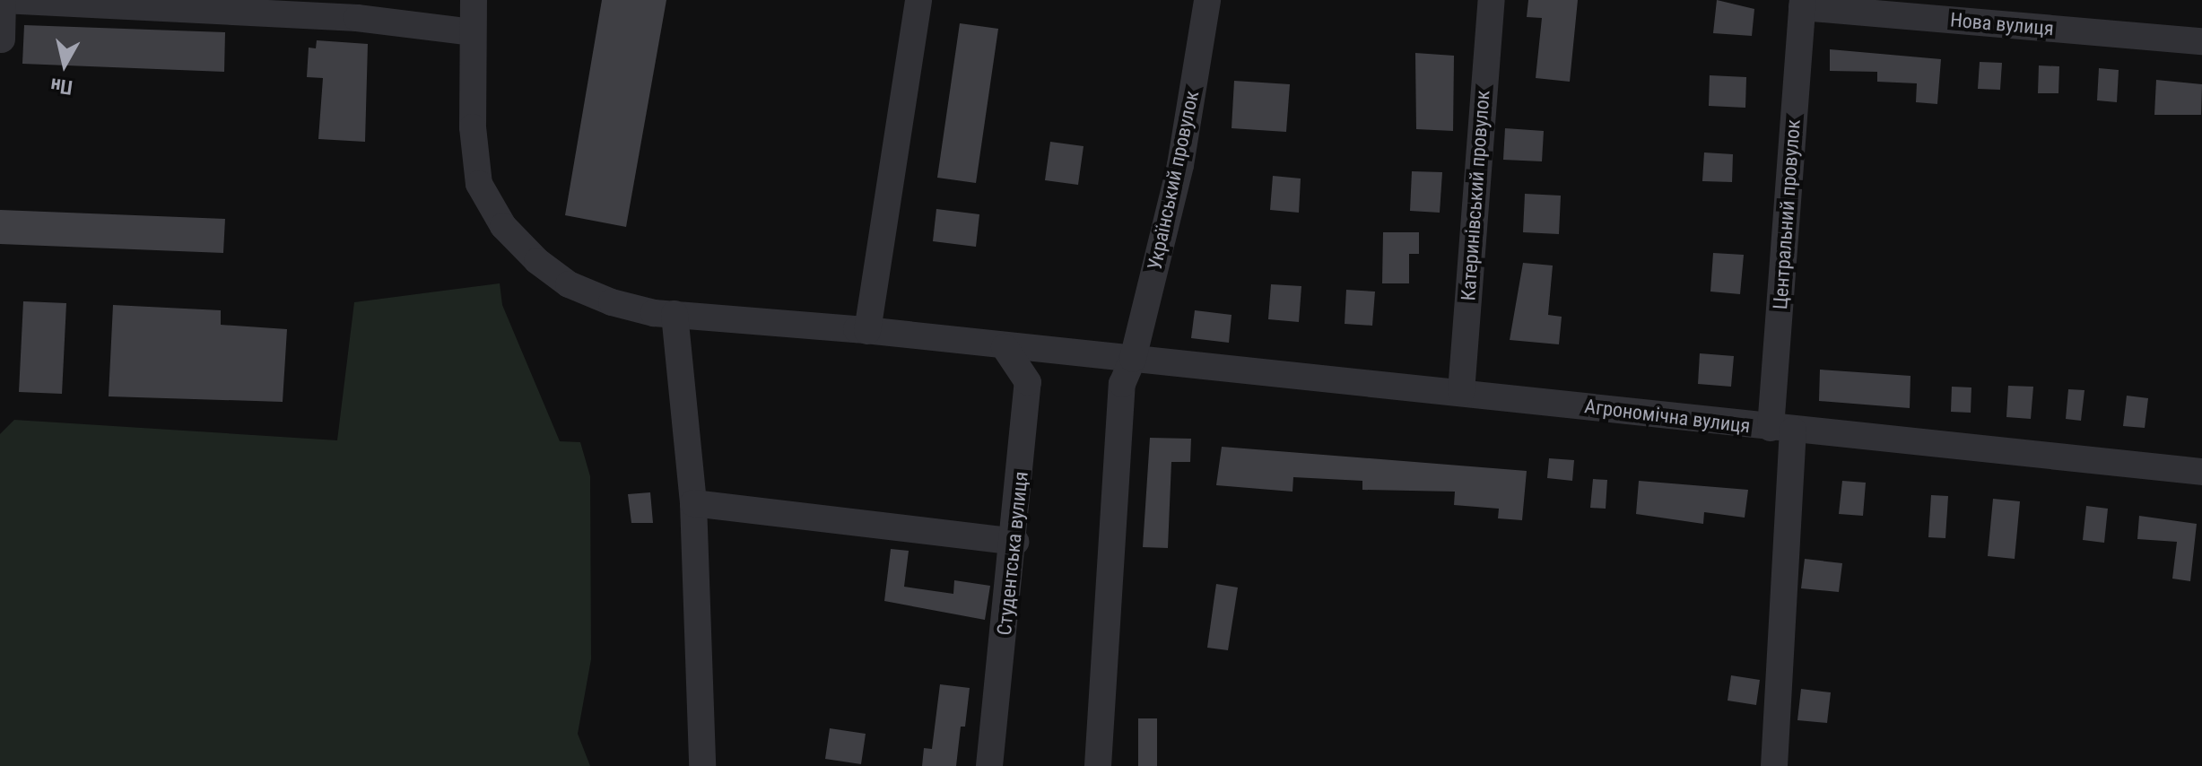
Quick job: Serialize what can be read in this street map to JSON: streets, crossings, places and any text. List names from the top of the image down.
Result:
{
  "streets": {
    "street": [
      "Нова вулиця",
      "Український провулок",
      "Катеринівський провулок",
      "Центральний провулок",
      "Агрономічна вулиця",
      "Студентська вулиця"
    ]
  },
  "crossings": [
    ["Нова вулиця", "Центральний провулок"],
    ["Український провулок", "Агрономічна вулиця"],
    ["Катеринівський провулок", "Агрономічна вулиця"],
    ["Центральний провулок", "Агрономічна вулиця"],
    ["Агрономічна вулиця", "Студентська вулиця"]
  ],
  "north": "bottom"
}
